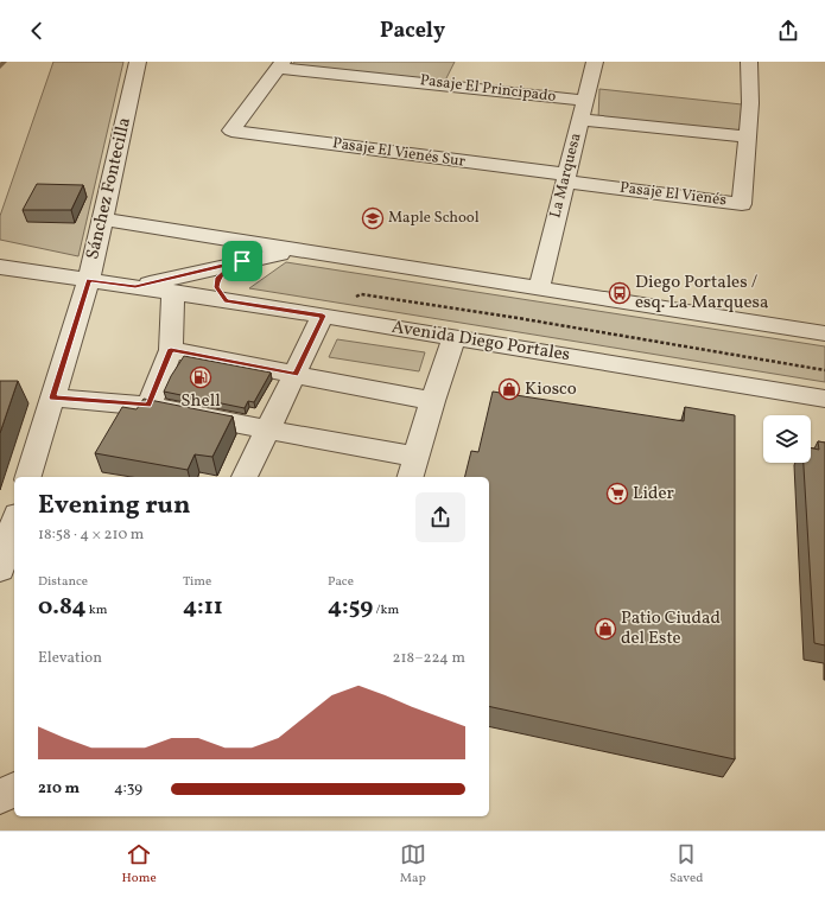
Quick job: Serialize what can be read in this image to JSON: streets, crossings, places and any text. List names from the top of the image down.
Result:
{
  "streets": {
    "street": [
      "Pasaje El Principado",
      "Pasaje El Vienés Sur",
      "La Marquesa",
      "Sánchez Fontecilla",
      "Pasaje El Vienés",
      "Avenida Diego Portales"
    ]
  },
  "crossings": [
    ["Pasaje El Principado", "Pasaje El Vienés Sur"],
    ["Pasaje El Principado", "La Marquesa"],
    ["Pasaje El Vienés Sur", "La Marquesa"],
    ["Pasaje El Vienés Sur", "Pasaje El Vienés"],
    ["La Marquesa", "Pasaje El Vienés"],
    ["La Marquesa", "Avenida Diego Portales"],
    ["Sánchez Fontecilla", "Avenida Diego Portales"]
  ],
  "places": {
    "school or university": ["Maple School"],
    "bus stop": ["Diego Portales / esq. La Marquesa"],
    "fuel station": ["Shell"],
    "shop": ["Kiosco", "Patio Ciudad del Este"],
    "supermarket": ["Lider"]
  },
  "page": {
    "header": "Pacely",
    "heading": ["Evening run", "18:58 · 4 × 210 m"],
    "stats": [
      ["Distance", "0.84 km"],
      ["Time", "4:11"],
      ["Pace", "4:59 /km"]
    ],
    "chart": ["Elevation", "218–224 m"],
    "list": [
      {
        "name": "210 m",
        "note": "4:39"
      }
    ],
    "tabs": ["Home", "Map", "Saved"]
  }
}
